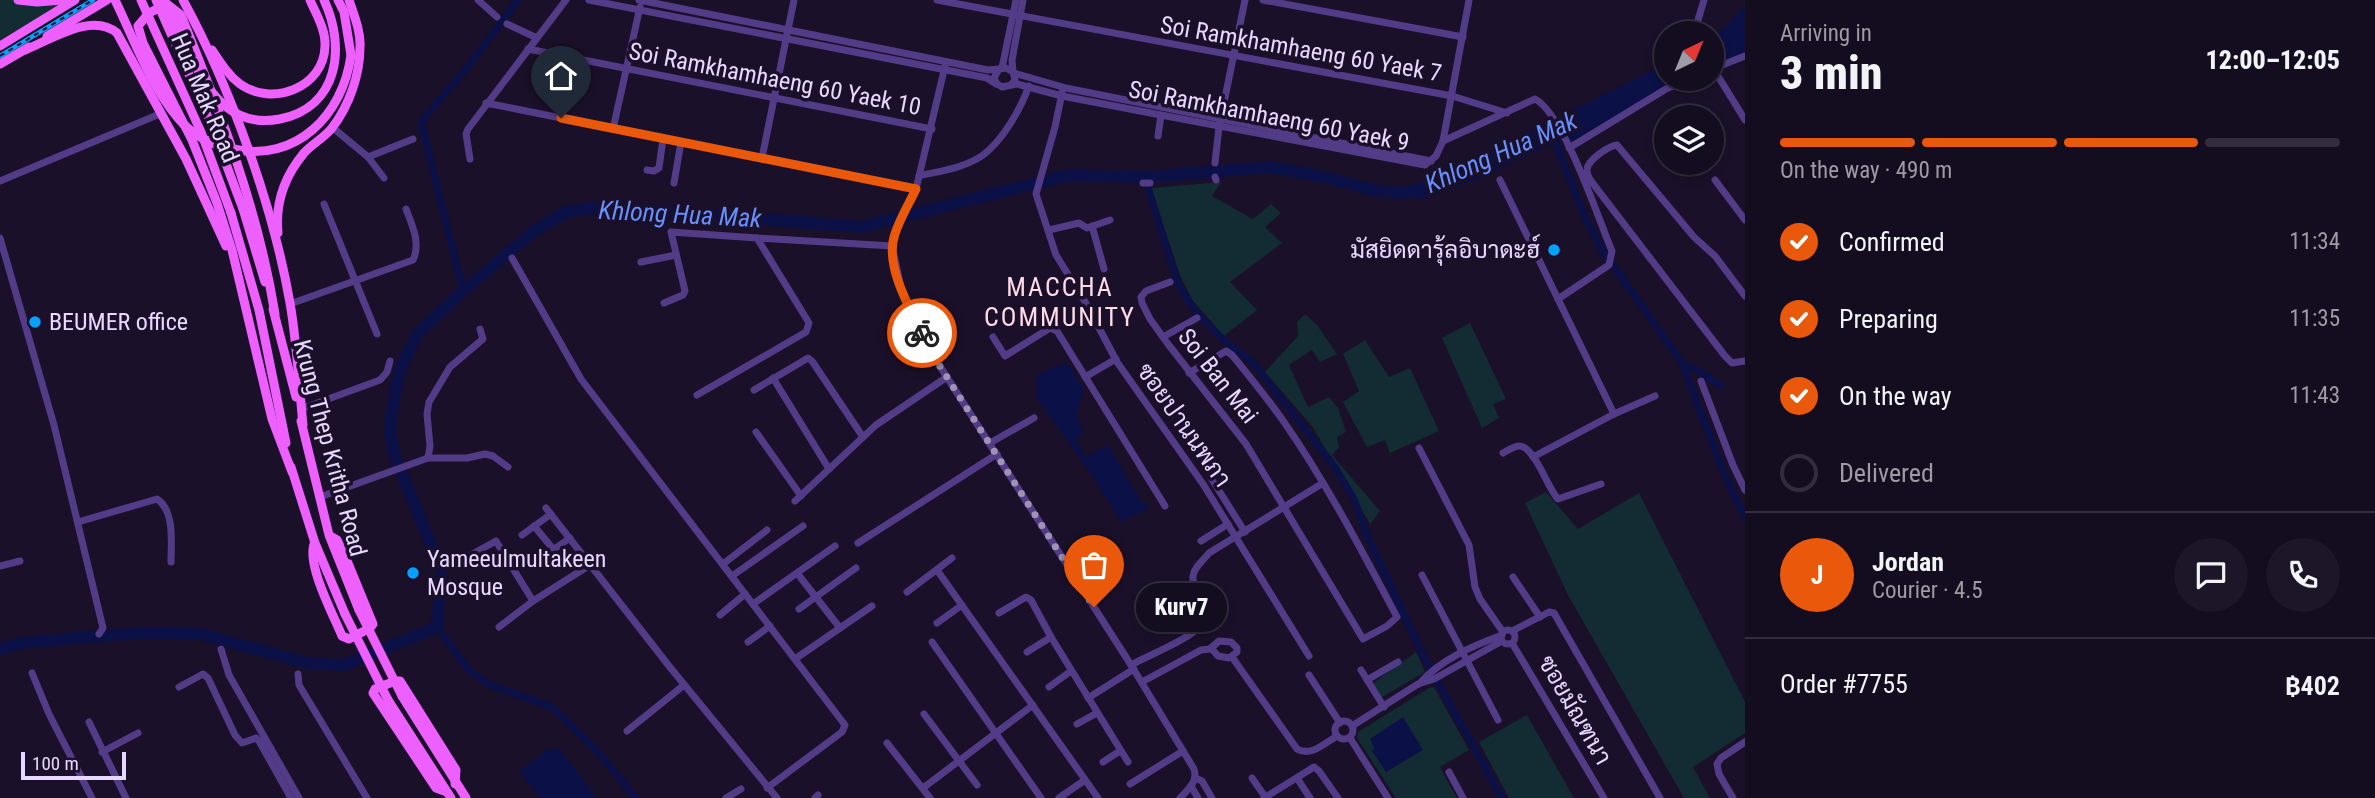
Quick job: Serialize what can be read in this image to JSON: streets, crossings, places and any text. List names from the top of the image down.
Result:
{
  "streets": {
    "main road": ["Hua Mak Road", "Krung Thep Kritha Road"],
    "street": [
      "Soi Ramkhamhaeng 60 Yaek 7",
      "Soi Ramkhamhaeng 60 Yaek 10",
      "Soi Ramkhamhaeng 60 Yaek 9",
      "Soi Ban Mai",
      "ซอยปานนพภา",
      "ซอยมัณฑนา"
    ]
  },
  "crossings": [
    ["Hua Mak Road", "Krung Thep Kritha Road"],
    ["Soi Ramkhamhaeng 60 Yaek 9", "ซอยปานนพภา"]
  ],
  "districts": ["MACCHA COMMUNITY"],
  "water": ["Khlong Hua Mak"],
  "places": [
    "มัสยิดดารุ้ลอิบาดะฮ์",
    "BEUMER office",
    "Yameeulmultakeen Mosque",
    "Kurv7"
  ],
  "scale_bar": "100 m",
  "north": "top right",
  "page": {
    "heading": ["3 min", "Arriving in", "12:00–12:05"],
    "panel": [
      "Jordan",
      "Courier · 4.5",
      "Order #7755",
      "฿402"
    ],
    "bar": "On the way · 490 m",
    "list": [
      ["Confirmed", "11:34"],
      ["Preparing", "11:35"],
      ["On the way", "11:43"],
      "Delivered"
    ],
    "round": "J",
    "bubble": "Kurv7",
    "scale": "100 m"
  }
}
